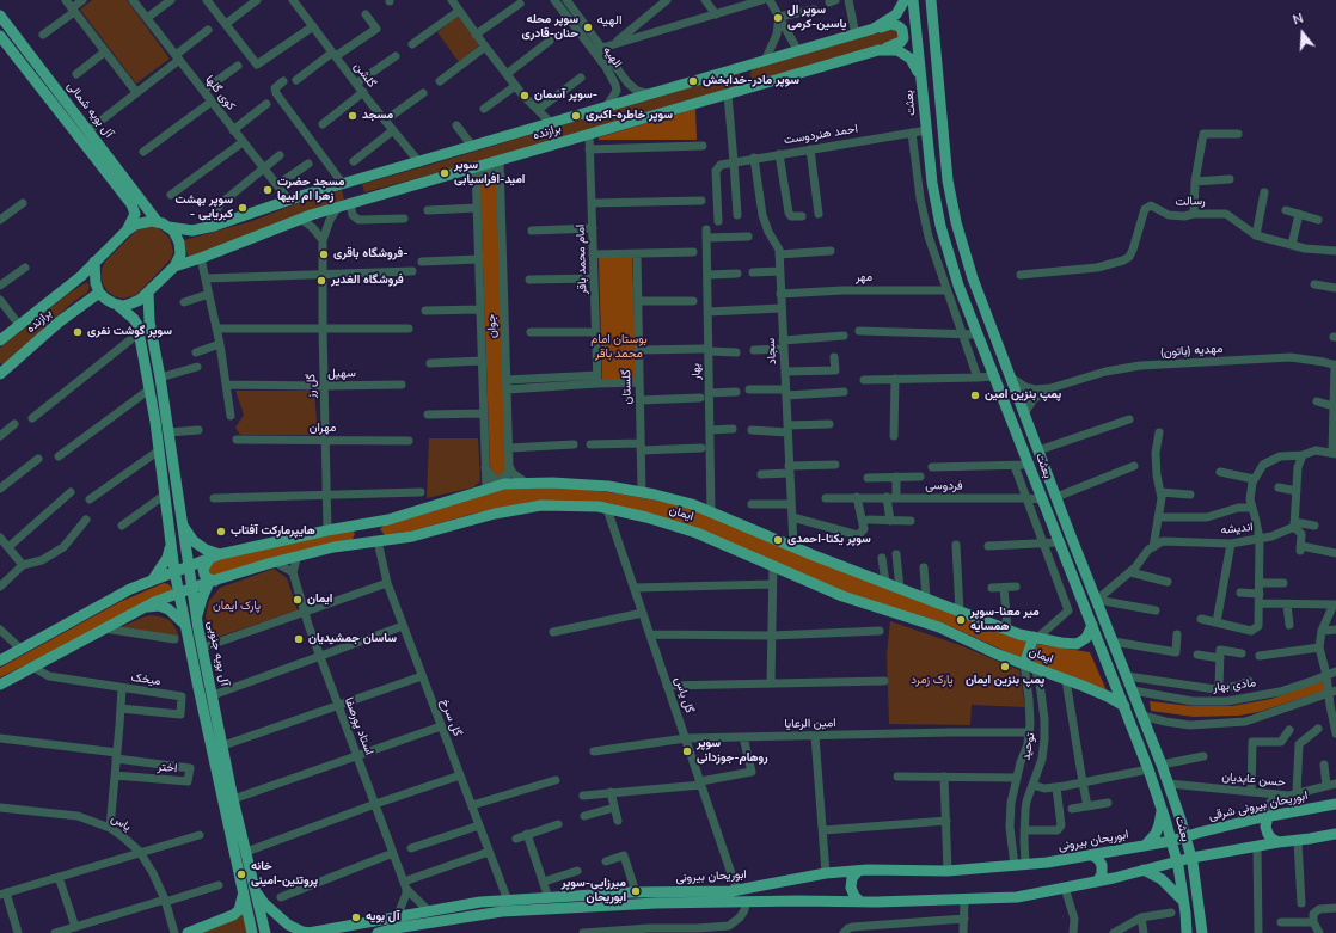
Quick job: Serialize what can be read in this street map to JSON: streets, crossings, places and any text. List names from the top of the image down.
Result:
{
  "streets": {
    "main road": [
      "بعثت",
      "آل بویه شمالی",
      "برازنده",
      "ایمان",
      "آل بویه جنوبی",
      "ابوریحان بیرونی شرقی",
      "ابوریحان بیرونی"
    ],
    "street": [
      "الهیه",
      "گلشن",
      "کوی گلها",
      "احمد هنردوست",
      "رسالت",
      "امام محمد باقر",
      "مهر",
      "جوان",
      "سجاد",
      "مهدیه (باتون)",
      "بهار",
      "سهیل",
      "گل رز",
      "گلستان",
      "مهران",
      "فردوسی",
      "اندیشه",
      "میخک",
      "مادی بهار",
      "گل یاس",
      "گل سرخ",
      "امین الرعایا",
      "استاد پورصفا",
      "توحید",
      "اختر",
      "حسن عابدیان",
      "یاس"
    ]
  },
  "crossings": [
    ["الهیه", "برازنده"],
    ["گلشن", "برازنده"],
    ["کوی گلها", "برازنده"],
    ["بعثت", "برازنده"],
    ["بعثت", "احمد هنردوست"],
    ["بعثت", "مهدیه (باتون)"],
    ["بعثت", "فردوسی"],
    ["بعثت", "ایمان"],
    ["بعثت", "مادی بهار"],
    ["بعثت", "حسن عابدیان"],
    ["بعثت", "ابوریحان بیرونی شرقی"],
    ["بعثت", "ابوریحان بیرونی"],
    ["آل بویه شمالی", "برازنده"],
    ["آل بویه شمالی", "آل بویه جنوبی"],
    ["برازنده", "امام محمد باقر"],
    ["برازنده", "جوان"],
    ["برازنده", "آل بویه جنوبی"],
    ["احمد هنردوست", "سجاد"],
    ["مهر", "سجاد"],
    ["جوان", "ایمان"],
    ["سجاد", "ایمان"],
    ["بهار", "ایمان"],
    ["سهیل", "گل رز"],
    ["گل رز", "مهران"],
    ["گل رز", "ایمان"],
    ["گلستان", "ایمان"],
    ["ایمان", "آل بویه جنوبی"],
    ["ایمان", "میخک"],
    ["ایمان", "گل یاس"],
    ["ایمان", "گل سرخ"],
    ["ایمان", "توحید"],
    ["گل یاس", "امین الرعایا"],
    ["گل یاس", "ابوریحان بیرونی"],
    ["گل سرخ", "ابوریحان بیرونی"],
    ["توحید", "ابوریحان بیرونی"],
    ["ابوریحان بیرونی شرقی", "ابوریحان بیرونی"]
  ],
  "districts": ["الهیه"],
  "parks": ["بوستان امام محمد باقر", "پارک ایمان", "پارک زمرد"],
  "places": [
    "سوپر ال یاسین-کرمی",
    "سوپر محله حنان-قادری",
    "سوپر مادر-خدابخش",
    "سوپر آسمان-",
    "مسجد",
    "سوپر خاطره-اکبری",
    "سوپر امید-افراسیابی",
    "مسجد حضرت زهرا ام ابیها",
    "سوپر بهشت - کبریایی",
    "فروشگاه باقری-",
    "فروشگاه الغدیر",
    "سوپر گوشت نفری",
    "پمپ بنزین امین",
    "هایپرمارکت آفتاب",
    "سوپر یکتا-احمدی",
    "ایمان",
    "میر معنا-سوپر همسایه",
    "ساسان جمشیدیان",
    "پمپ بنزین ایمان",
    "سوپر روهام-جوزدانی",
    "خانه پروتئین-امینی",
    "میرزایی-سوپر ابوریحان",
    "آل بویه"
  ],
  "north": "top"
}
